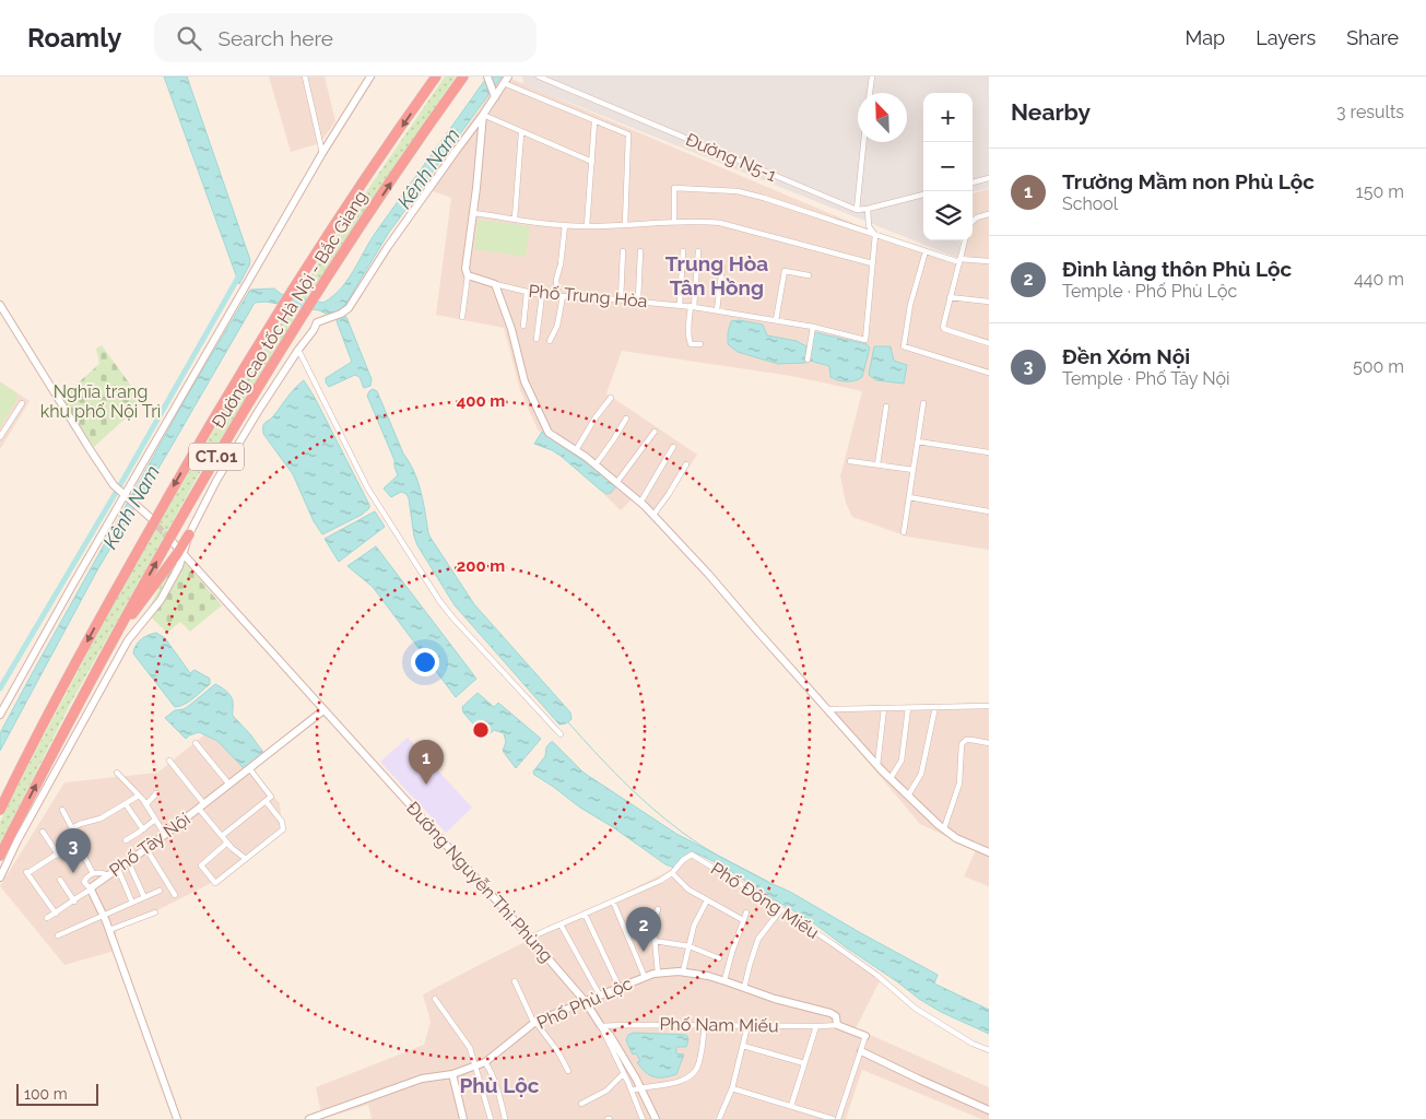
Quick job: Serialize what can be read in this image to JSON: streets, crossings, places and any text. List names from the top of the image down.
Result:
{
  "streets": {
    "highway": ["Đường cao tốc Hà Nội - Bắc Giang", "CT.01"],
    "street": [
      "Đường N5-1",
      "Phố Trung Hòa",
      "Phố Tây Nội",
      "Đường Nguyễn Thì Phùng",
      "Phố Đông Miếu",
      "Phố Phù Lộc",
      "Phố Nam Miếu"
    ]
  },
  "crossings": [
    ["Phố Tây Nội", "Đường Nguyễn Thì Phùng"],
    ["Đường Nguyễn Thì Phùng", "Phố Đông Miếu"],
    ["Đường Nguyễn Thì Phùng", "Phố Phù Lộc"],
    ["Đường Nguyễn Thì Phùng", "Phố Nam Miếu"],
    ["Phố Phù Lộc", "Phố Nam Miếu"]
  ],
  "districts": ["Trung Hòa Tân Hồng", "Phù Lộc"],
  "water": ["Kênh Nam"],
  "parks": ["Nghĩa trang khu phố Nội Trì"],
  "scale_bar": "100 m",
  "north": "top left",
  "page": {
    "header": "Roamly",
    "search": "Search here",
    "nav": ["Map", "Layers", "Share"],
    "heading": ["Nearby", "3 results"],
    "map_buttons": ["+", "−"],
    "list": [
      {
        "mark": "1",
        "name": "Trường Mầm non Phù Lộc",
        "note": "School",
        "value": "150 m"
      },
      {
        "mark": "2",
        "name": "Đình làng thôn Phù Lộc",
        "note": "Temple · Phố Phù Lộc",
        "value": "440 m"
      },
      {
        "mark": "3",
        "name": "Đền Xóm Nội",
        "note": "Temple · Phố Tây Nội",
        "value": "500 m"
      }
    ],
    "pins": ["1", "3", "2"],
    "scale": "100 m"
  },
  "rings": ["400 m", "200 m"]
}
